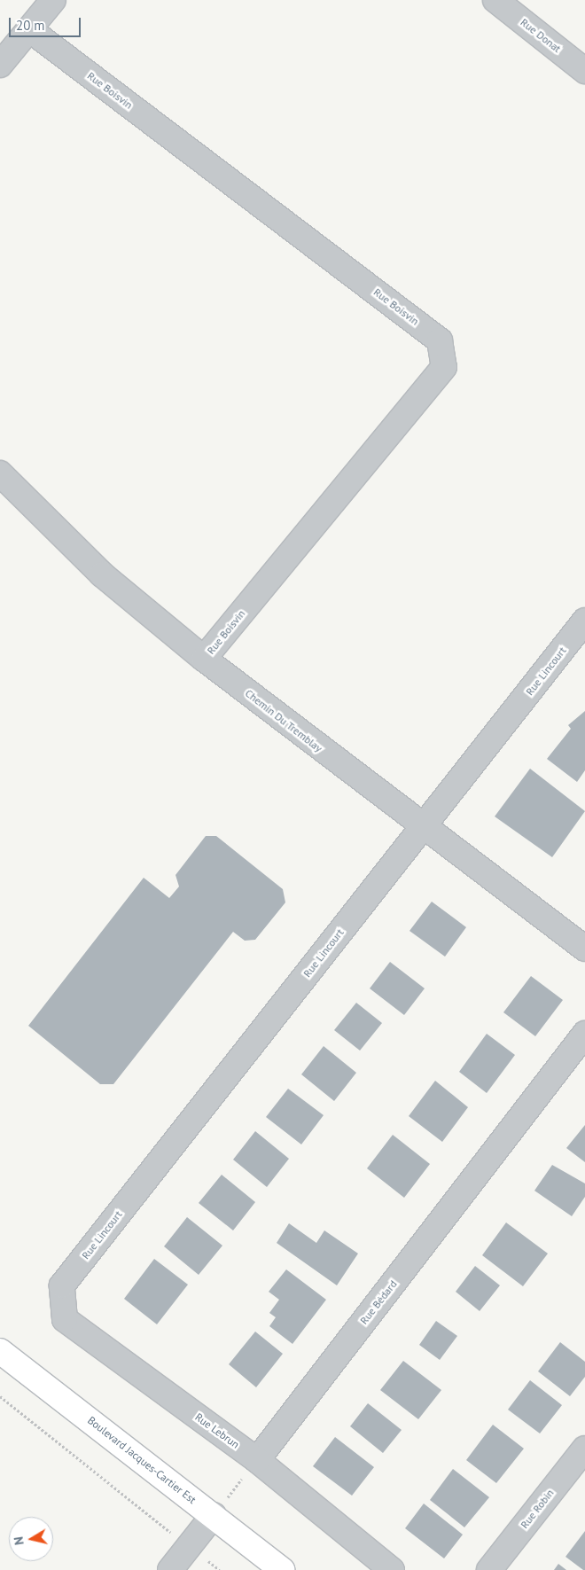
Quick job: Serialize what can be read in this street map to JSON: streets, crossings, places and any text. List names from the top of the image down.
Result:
{
  "streets": {
    "main road": ["Boulevard Jacques-Cartier Est"],
    "street": [
      "Rue Donat",
      "Rue Boisvin",
      "Rue Lincourt",
      "Chemin Du Tremblay",
      "Rue Bédard",
      "Rue Lebrun",
      "Rue Robin"
    ]
  },
  "crossings": [
    ["Rue Boisvin", "Chemin Du Tremblay"],
    ["Rue Lincourt", "Chemin Du Tremblay"],
    ["Rue Lincourt", "Rue Lebrun"],
    ["Rue Bédard", "Rue Lebrun"]
  ],
  "scale_bar": "20 m",
  "north": "left"
}
